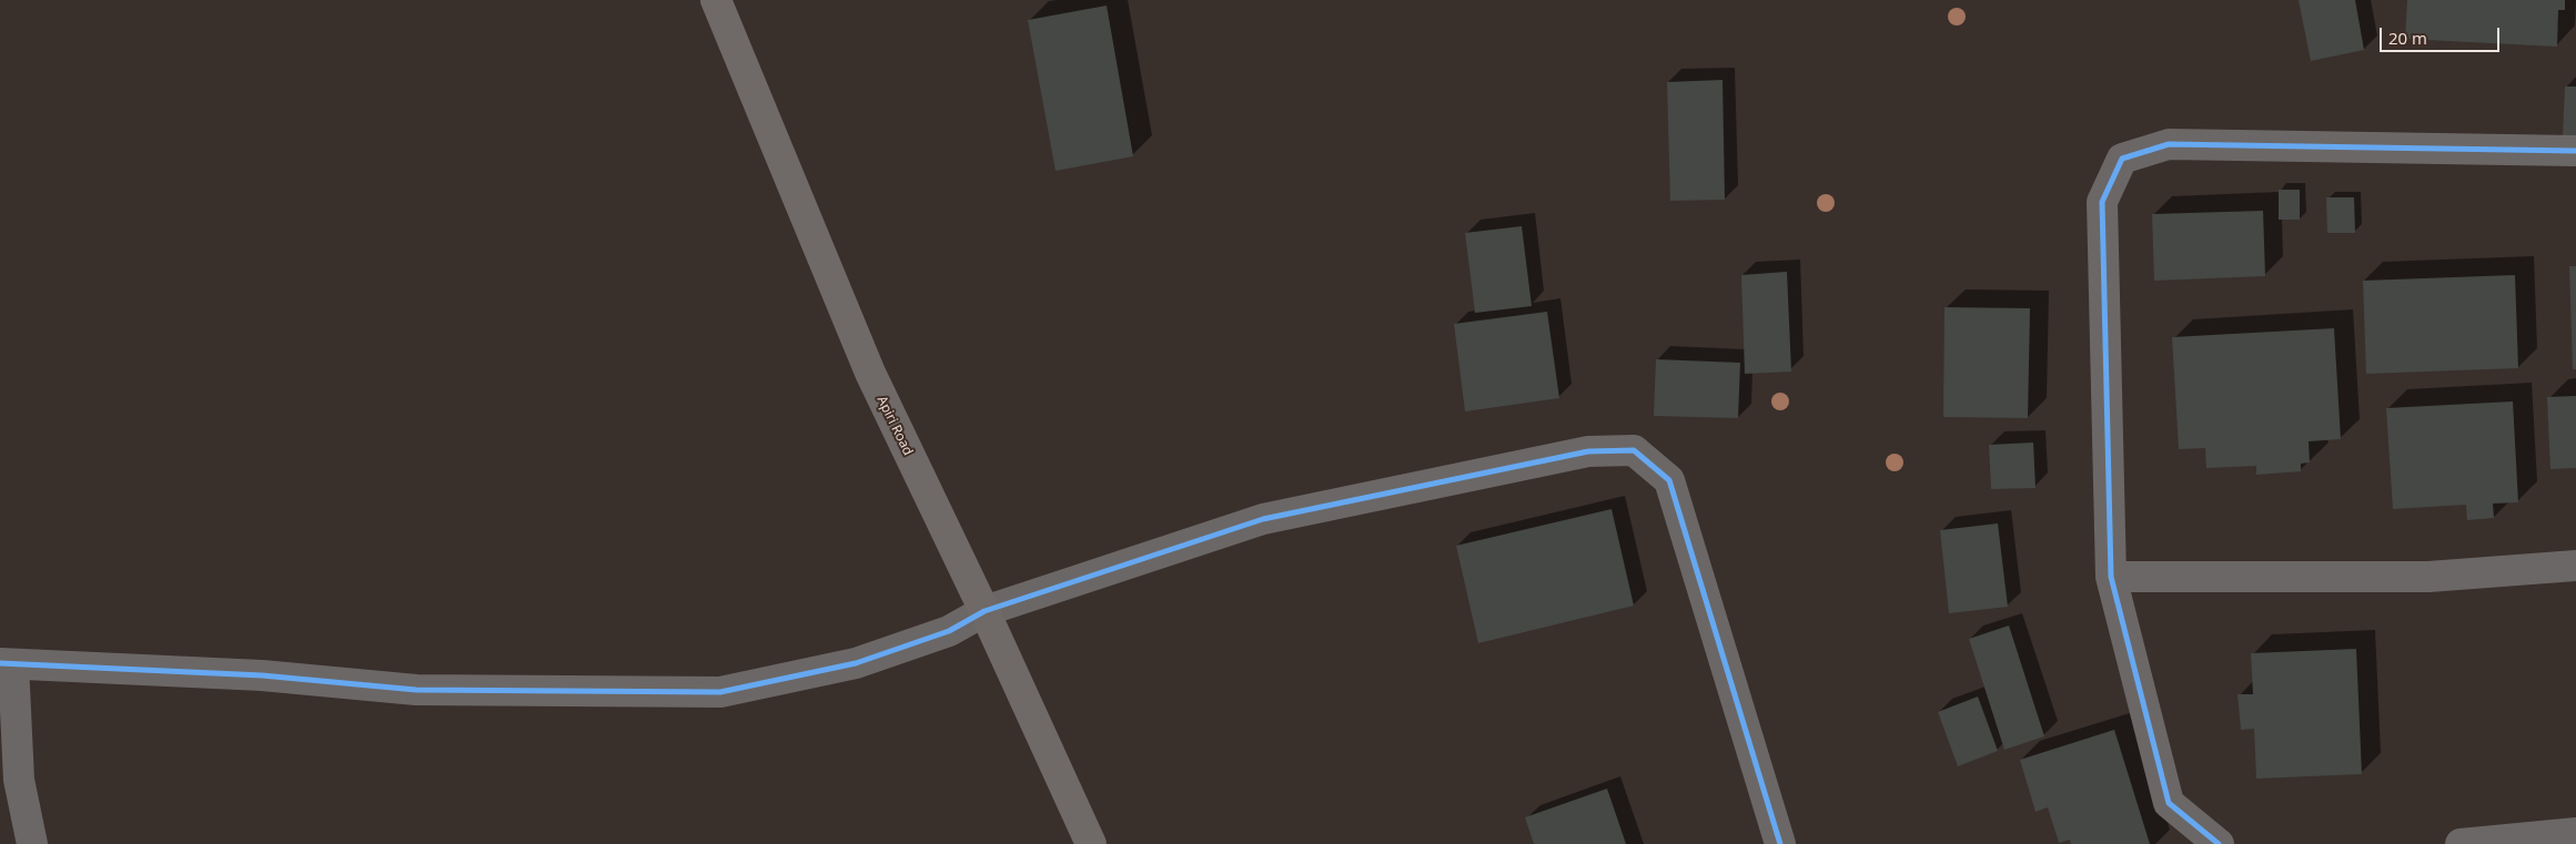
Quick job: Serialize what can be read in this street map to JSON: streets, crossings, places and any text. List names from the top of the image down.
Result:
{
  "streets": {
    "street": ["Apiri Road"]
  },
  "scale_bar": "20 m"
}
